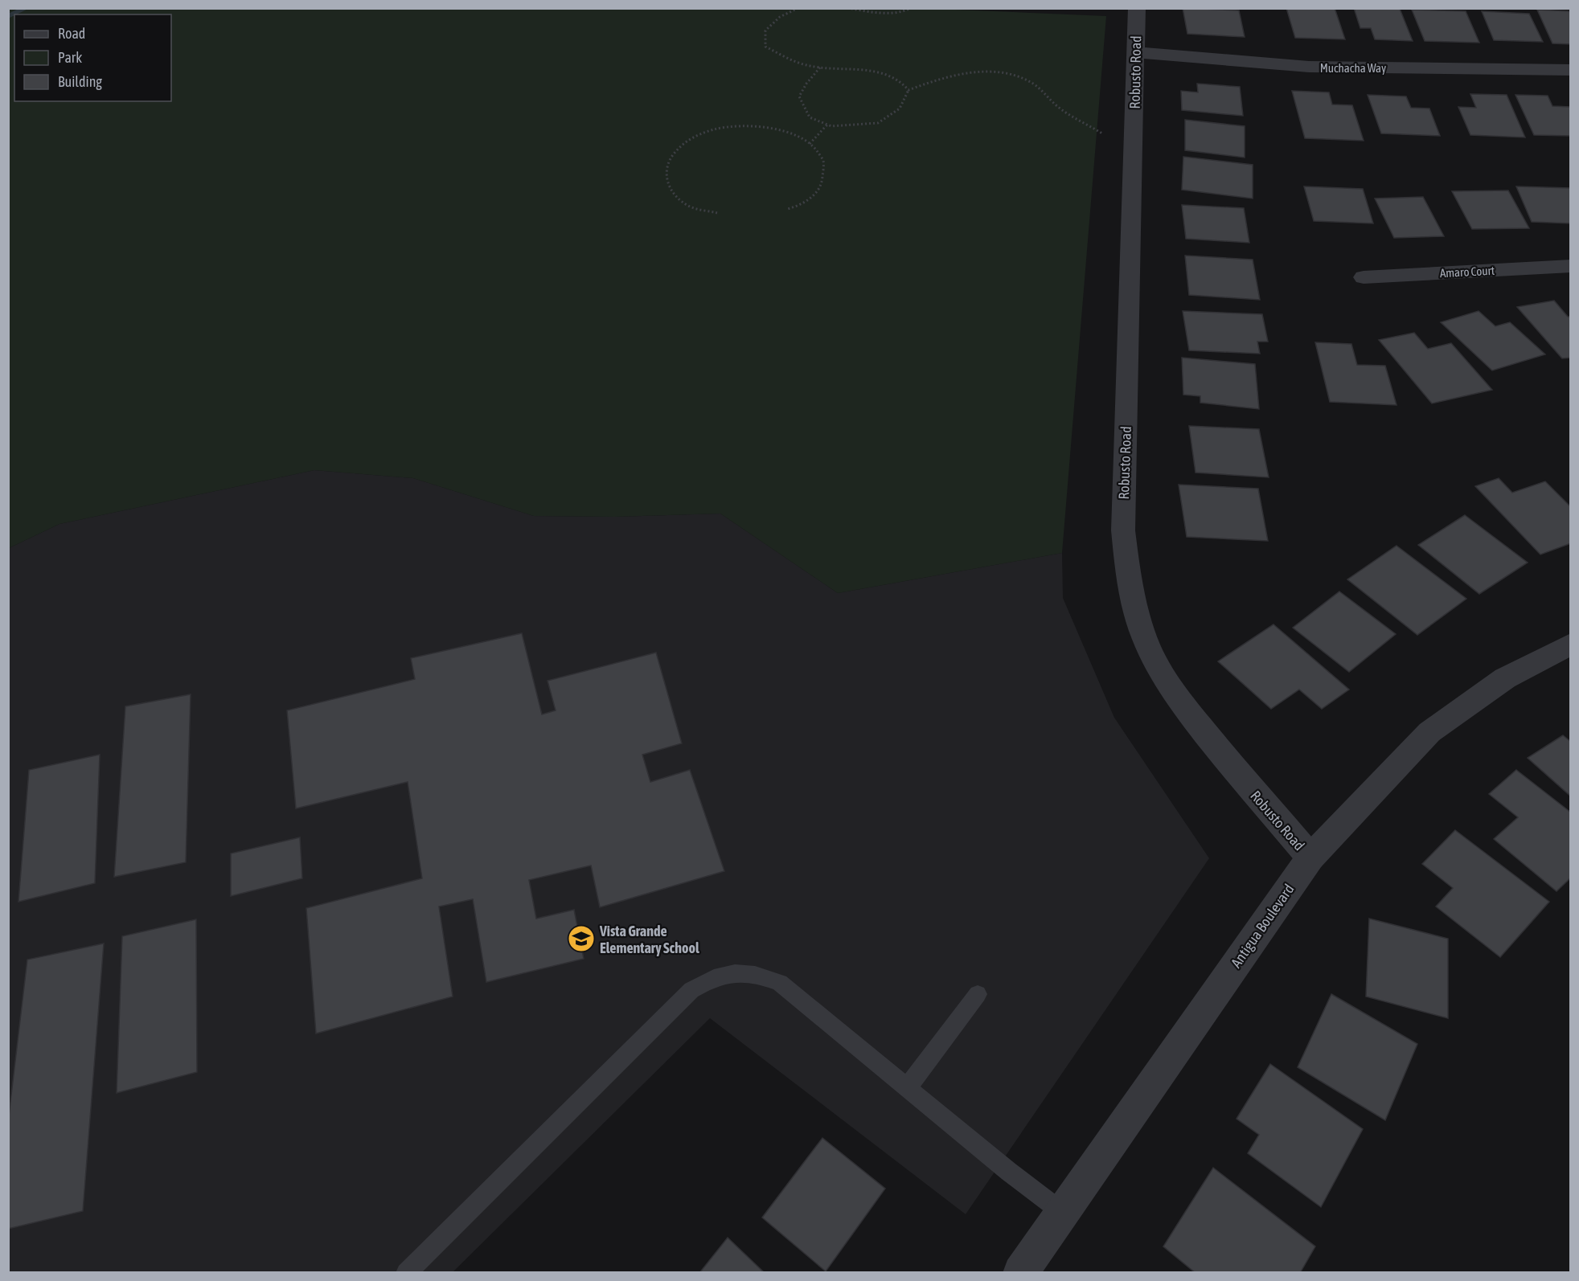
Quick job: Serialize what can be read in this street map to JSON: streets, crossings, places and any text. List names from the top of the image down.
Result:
{
  "streets": {
    "street": [
      "Muchacha Way",
      "Robusto Road",
      "Amaro Court",
      "Antigua Boulevard"
    ]
  },
  "crossings": [
    ["Muchacha Way", "Robusto Road"],
    ["Robusto Road", "Antigua Boulevard"]
  ],
  "places": {
    "school or university": ["Vista Grande Elementary School"]
  },
  "legend": ["Road", "Park", "Building"]
}
